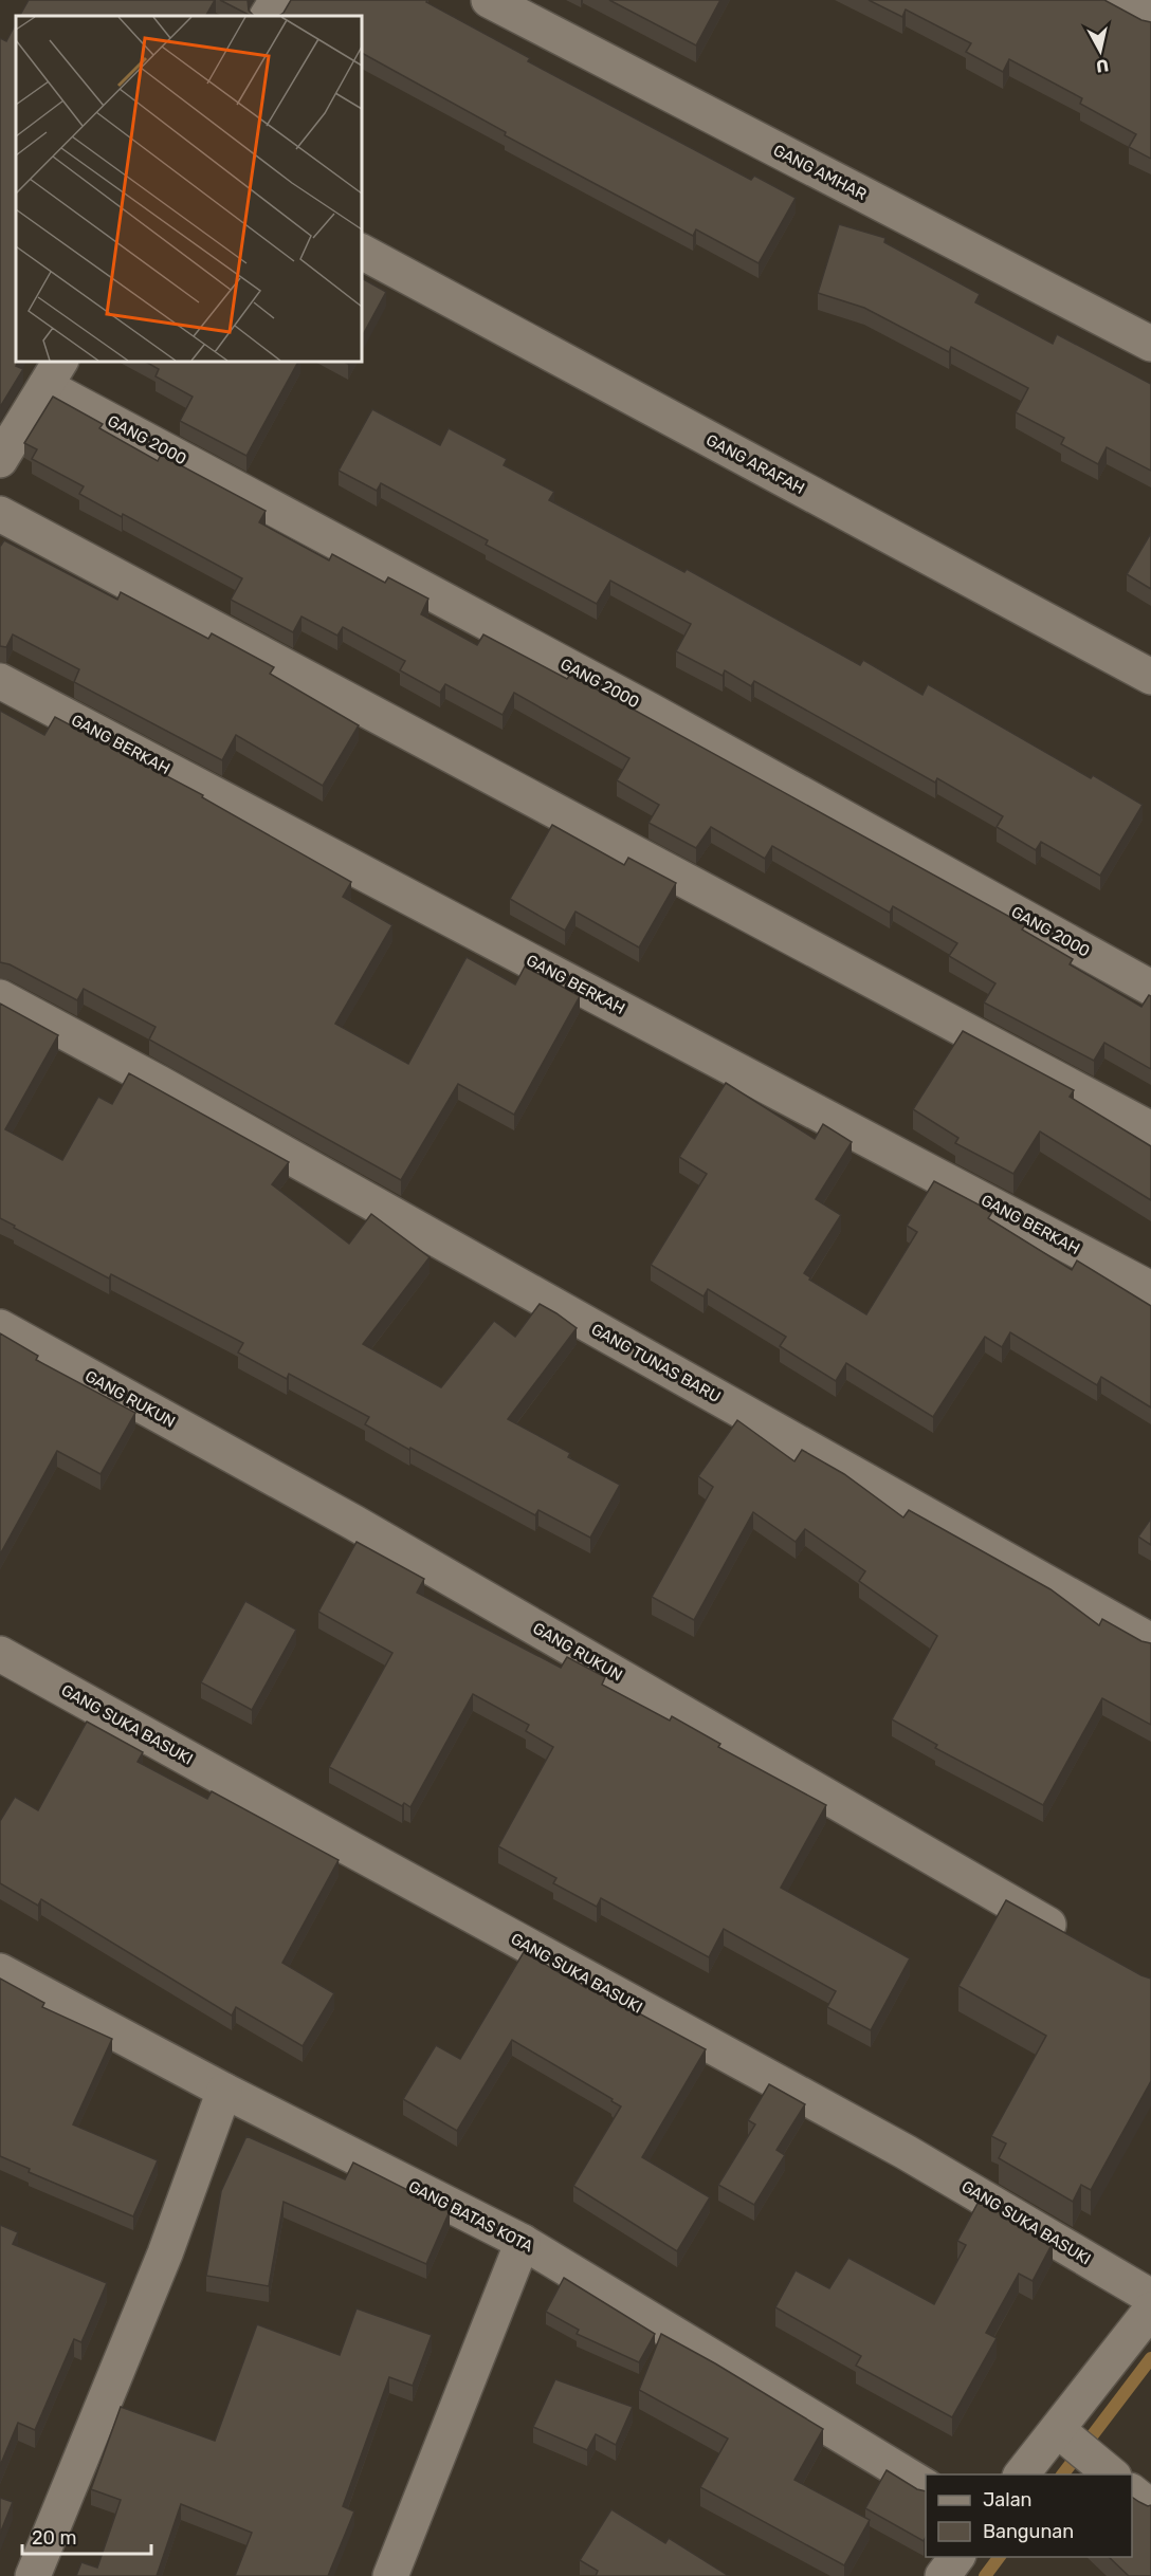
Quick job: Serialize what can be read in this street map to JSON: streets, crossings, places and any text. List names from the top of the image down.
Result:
{
  "streets": {
    "street": [
      "GANG AMHAR",
      "GANG 2000",
      "GANG ARAFAH",
      "GANG BERKAH",
      "GANG TUNAS BARU",
      "GANG RUKUN",
      "GANG SUKA BASUKI",
      "GANG BATAS KOTA"
    ]
  },
  "legend": ["Jalan", "Bangunan"],
  "scale_bar": "20 m",
  "north": "bottom"
}
